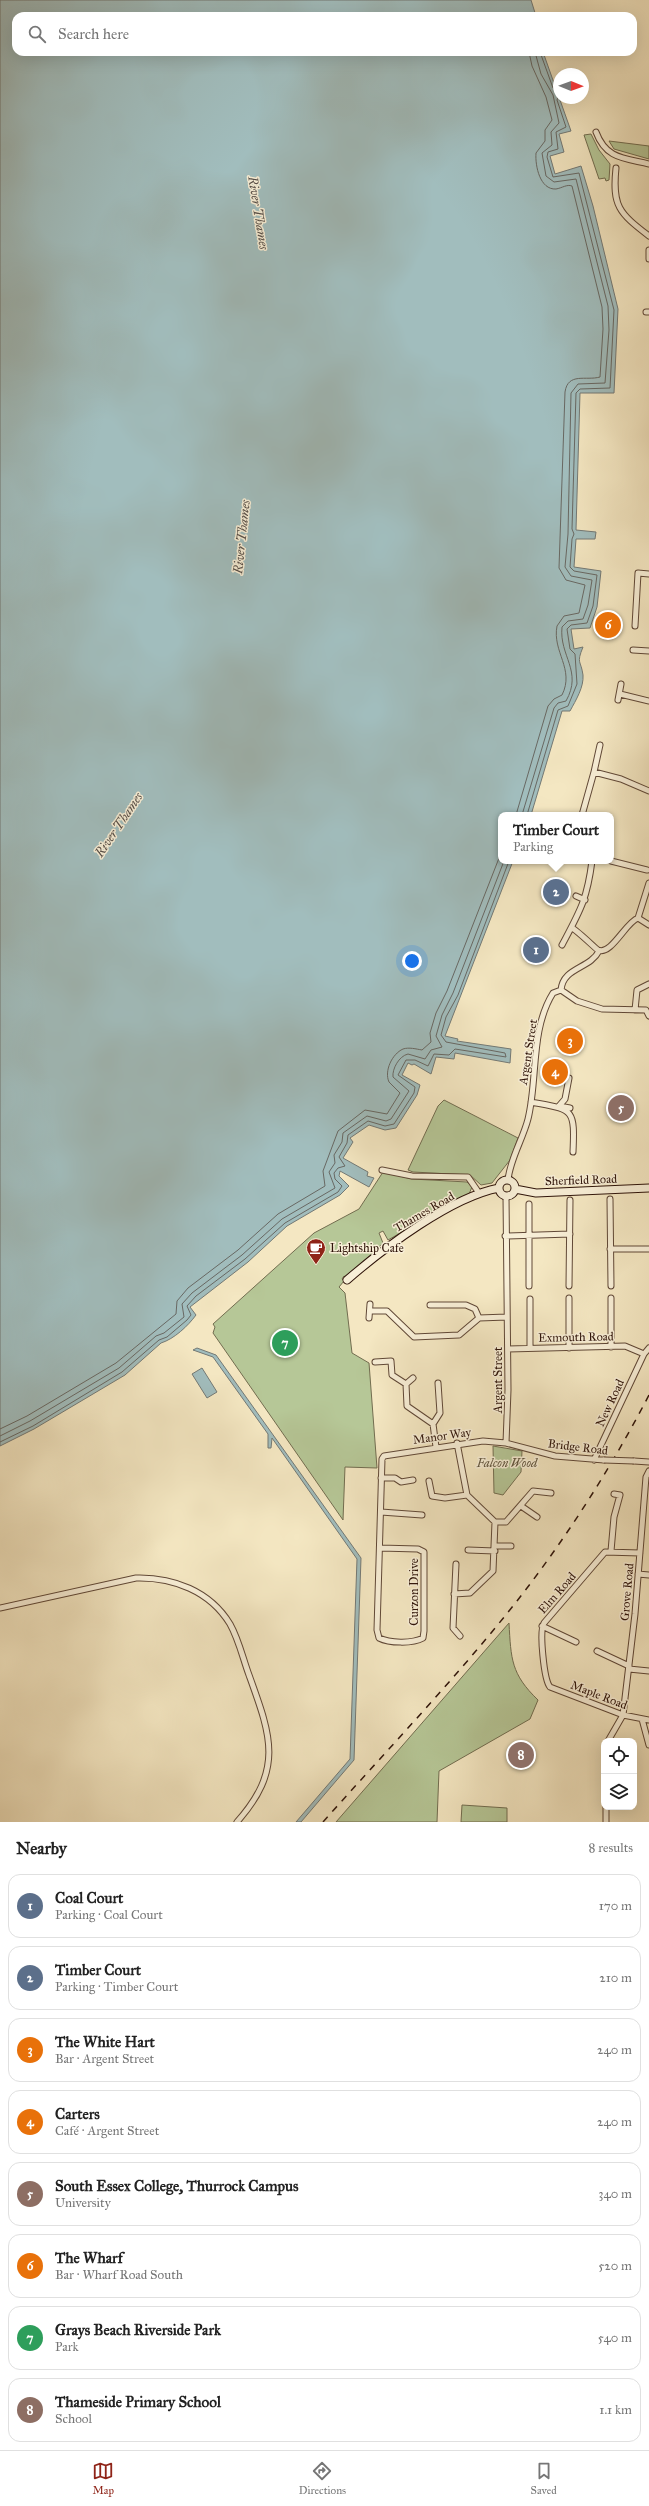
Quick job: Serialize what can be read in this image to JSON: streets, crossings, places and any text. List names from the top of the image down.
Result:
{
  "streets": {
    "main road": ["Sherfield Road", "Thames Road"],
    "street": [
      "Argent Street",
      "Exmouth Road",
      "New Road",
      "Manor Way",
      "Bridge Road",
      "Curzon Drive",
      "Grove Road",
      "Elm Road",
      "Maple Road"
    ]
  },
  "crossings": [
    ["Argent Street", "Sherfield Road"],
    ["Argent Street", "Thames Road"],
    ["Argent Street", "Exmouth Road"],
    ["Argent Street", "Manor Way"],
    ["Argent Street", "Bridge Road"],
    ["Sherfield Road", "Thames Road"],
    ["Exmouth Road", "New Road"],
    ["New Road", "Bridge Road"],
    ["Manor Way", "Bridge Road"],
    ["Manor Way", "Curzon Drive"],
    ["Grove Road", "Maple Road"],
    ["Elm Road", "Maple Road"]
  ],
  "water": ["River Thames"],
  "parks": ["Falcon Wood"],
  "places": {
    "cafe": ["Lightship Cafe"]
  },
  "north": "right",
  "page": {
    "search": "Search here",
    "pins": [
      "6",
      "2",
      "1",
      "3",
      "4",
      "5",
      "7",
      "8"
    ],
    "popup": ["Timber Court", "Parking"],
    "heading": ["Nearby", "8 results"],
    "list": [
      {
        "mark": "1",
        "name": "Coal Court",
        "note": "Parking · Coal Court",
        "value": "170 m"
      },
      {
        "mark": "2",
        "name": "Timber Court",
        "note": "Parking · Timber Court",
        "value": "210 m"
      },
      {
        "mark": "3",
        "name": "The White Hart",
        "note": "Bar · Argent Street",
        "value": "240 m"
      },
      {
        "mark": "4",
        "name": "Carters",
        "note": "Café · Argent Street",
        "value": "240 m"
      },
      {
        "mark": "5",
        "name": "South Essex College, Thurrock Campus",
        "note": "University",
        "value": "340 m"
      },
      {
        "mark": "6",
        "name": "The Wharf",
        "note": "Bar · Wharf Road South",
        "value": "520 m"
      },
      {
        "mark": "7",
        "name": "Grays Beach Riverside Park",
        "note": "Park",
        "value": "540 m"
      },
      {
        "mark": "8",
        "name": "Thameside Primary School",
        "note": "School",
        "value": "1.1 km"
      }
    ],
    "nav": ["Map", "Directions", "Saved"]
  }
}
